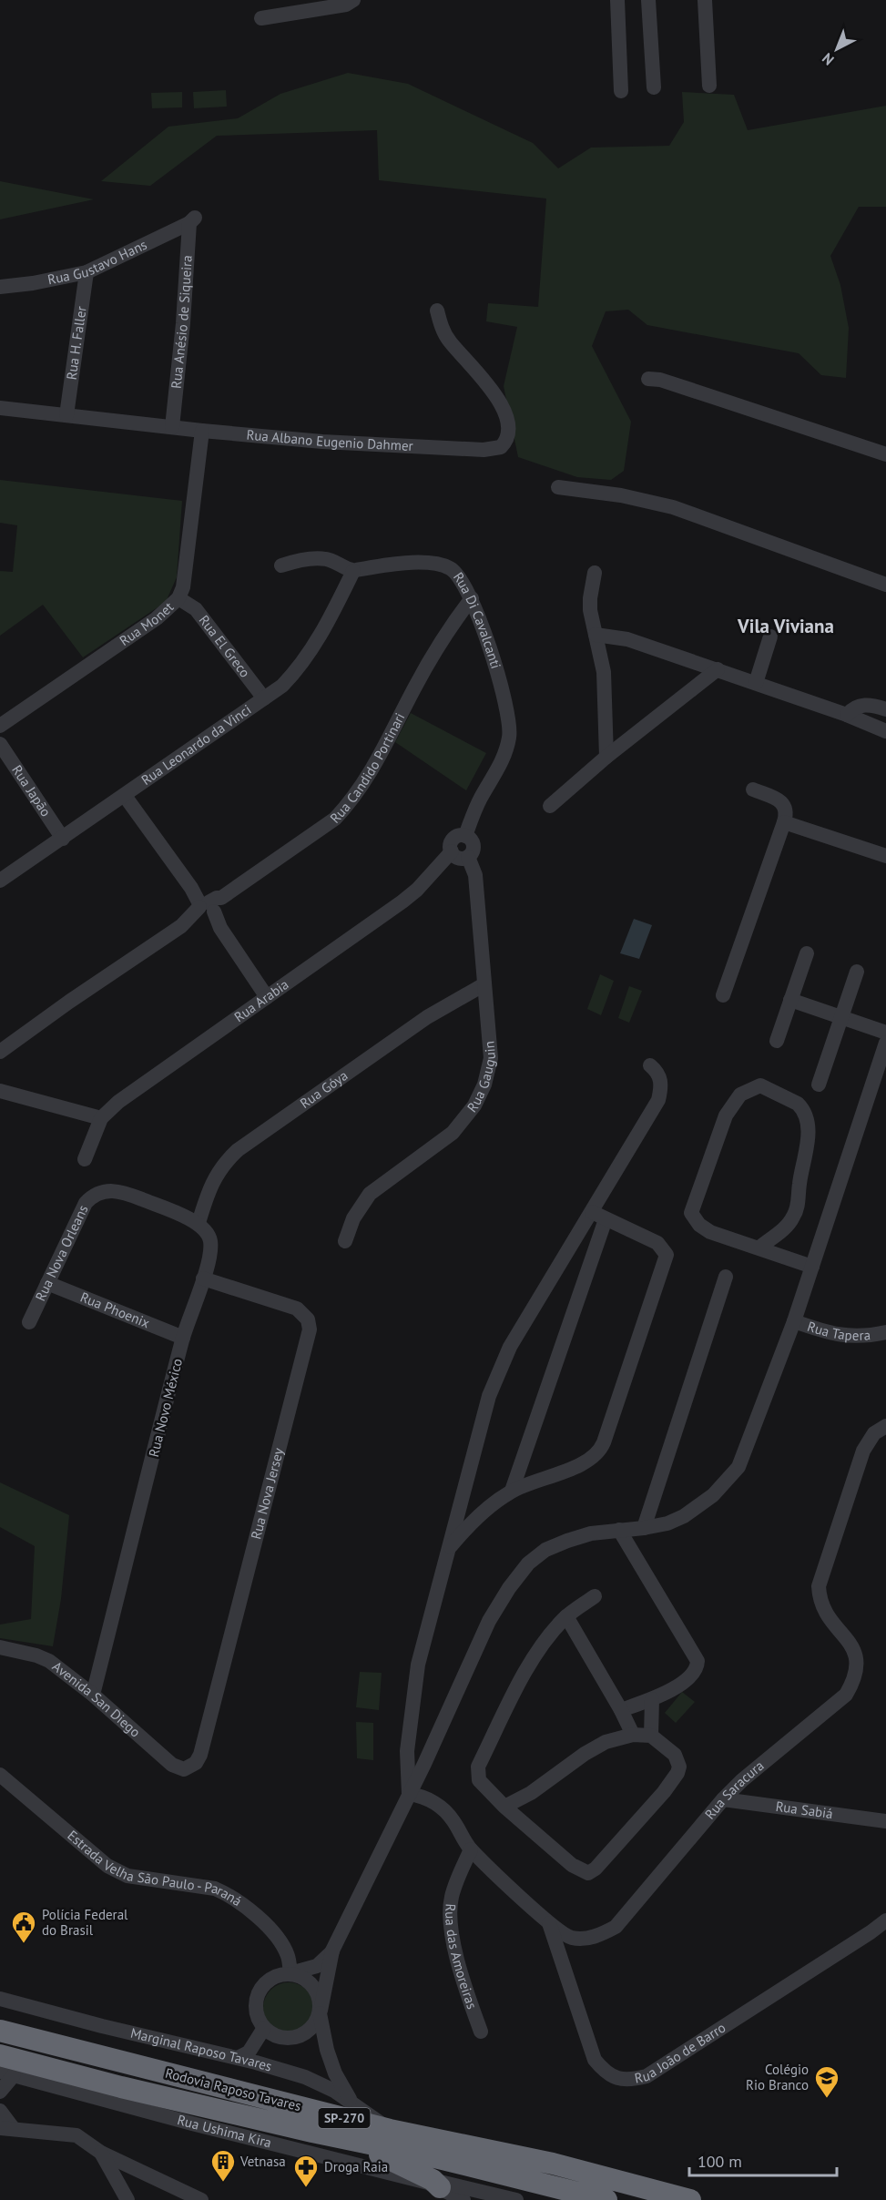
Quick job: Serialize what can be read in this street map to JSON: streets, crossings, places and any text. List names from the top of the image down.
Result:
{
  "streets": {
    "highway": ["Rodovia Raposo Tavares", "SP-270"],
    "street": [
      "Rua Gustavo Hans",
      "Rua Anésio de Siqueira",
      "Rua H. Faller",
      "Rua Albano Eugenio Dahmer",
      "Rua Di Cavalcanti",
      "Rua Monet",
      "Rua El Greco",
      "Rua Leonardo da Vinci",
      "Rua Candido Portinari",
      "Rua Japão",
      "Rua Arabia",
      "Rua Gauguin",
      "Rua Góya",
      "Rua Nova Orleans",
      "Rua Phoenix",
      "Rua Tapera",
      "Rua Novo México",
      "Rua Nova Jersey",
      "Avenida San Diego",
      "Rua Saracura",
      "Rua Sabiá",
      "Estrada Velha São Paulo - Paraná",
      "Rua das Amoreiras",
      "Marginal Raposo Tavares",
      "Rua João de Barro",
      "Rua Ushima Kira"
    ]
  },
  "crossings": [
    ["Rua Gustavo Hans", "Rua Anésio de Siqueira"],
    ["Rua Gustavo Hans", "Rua H. Faller"],
    ["Rua Anésio de Siqueira", "Rua Albano Eugenio Dahmer"],
    ["Rua H. Faller", "Rua Albano Eugenio Dahmer"],
    ["Rua Albano Eugenio Dahmer", "Rua Monet"],
    ["Rua Di Cavalcanti", "Rua Leonardo da Vinci"],
    ["Rua Di Cavalcanti", "Rua Candido Portinari"],
    ["Rua Di Cavalcanti", "Rua Arabia"],
    ["Rua Monet", "Rua El Greco"],
    ["Rua El Greco", "Rua Leonardo da Vinci"],
    ["Rua Leonardo da Vinci", "Rua Japão"],
    ["Rua Arabia", "Rua Gauguin"],
    ["Rua Gauguin", "Rua Góya"],
    ["Rua Góya", "Rua Nova Orleans"],
    ["Rua Góya", "Rua Novo México"],
    ["Rua Nova Orleans", "Rua Phoenix"],
    ["Rua Nova Orleans", "Rua Novo México"],
    ["Rua Phoenix", "Rua Novo México"],
    ["Rua Novo México", "Rua Nova Jersey"],
    ["Rua Novo México", "Avenida San Diego"],
    ["Rua Nova Jersey", "Avenida San Diego"],
    ["Rua Saracura", "Rua Sabiá"],
    ["Rua Saracura", "Rua das Amoreiras"],
    ["Rua Saracura", "Rua João de Barro"],
    ["Marginal Raposo Tavares", "Rodovia Raposo Tavares"]
  ],
  "districts": ["Vila Viviana"],
  "places": {
    "public building": ["Polícia Federal do Brasil"],
    "school or university": ["Colégio Rio Branco"],
    "building": ["Vetnasa"],
    "pharmacy": ["Droga Raia"]
  },
  "scale_bar": "100 m",
  "north": "bottom left"
}
